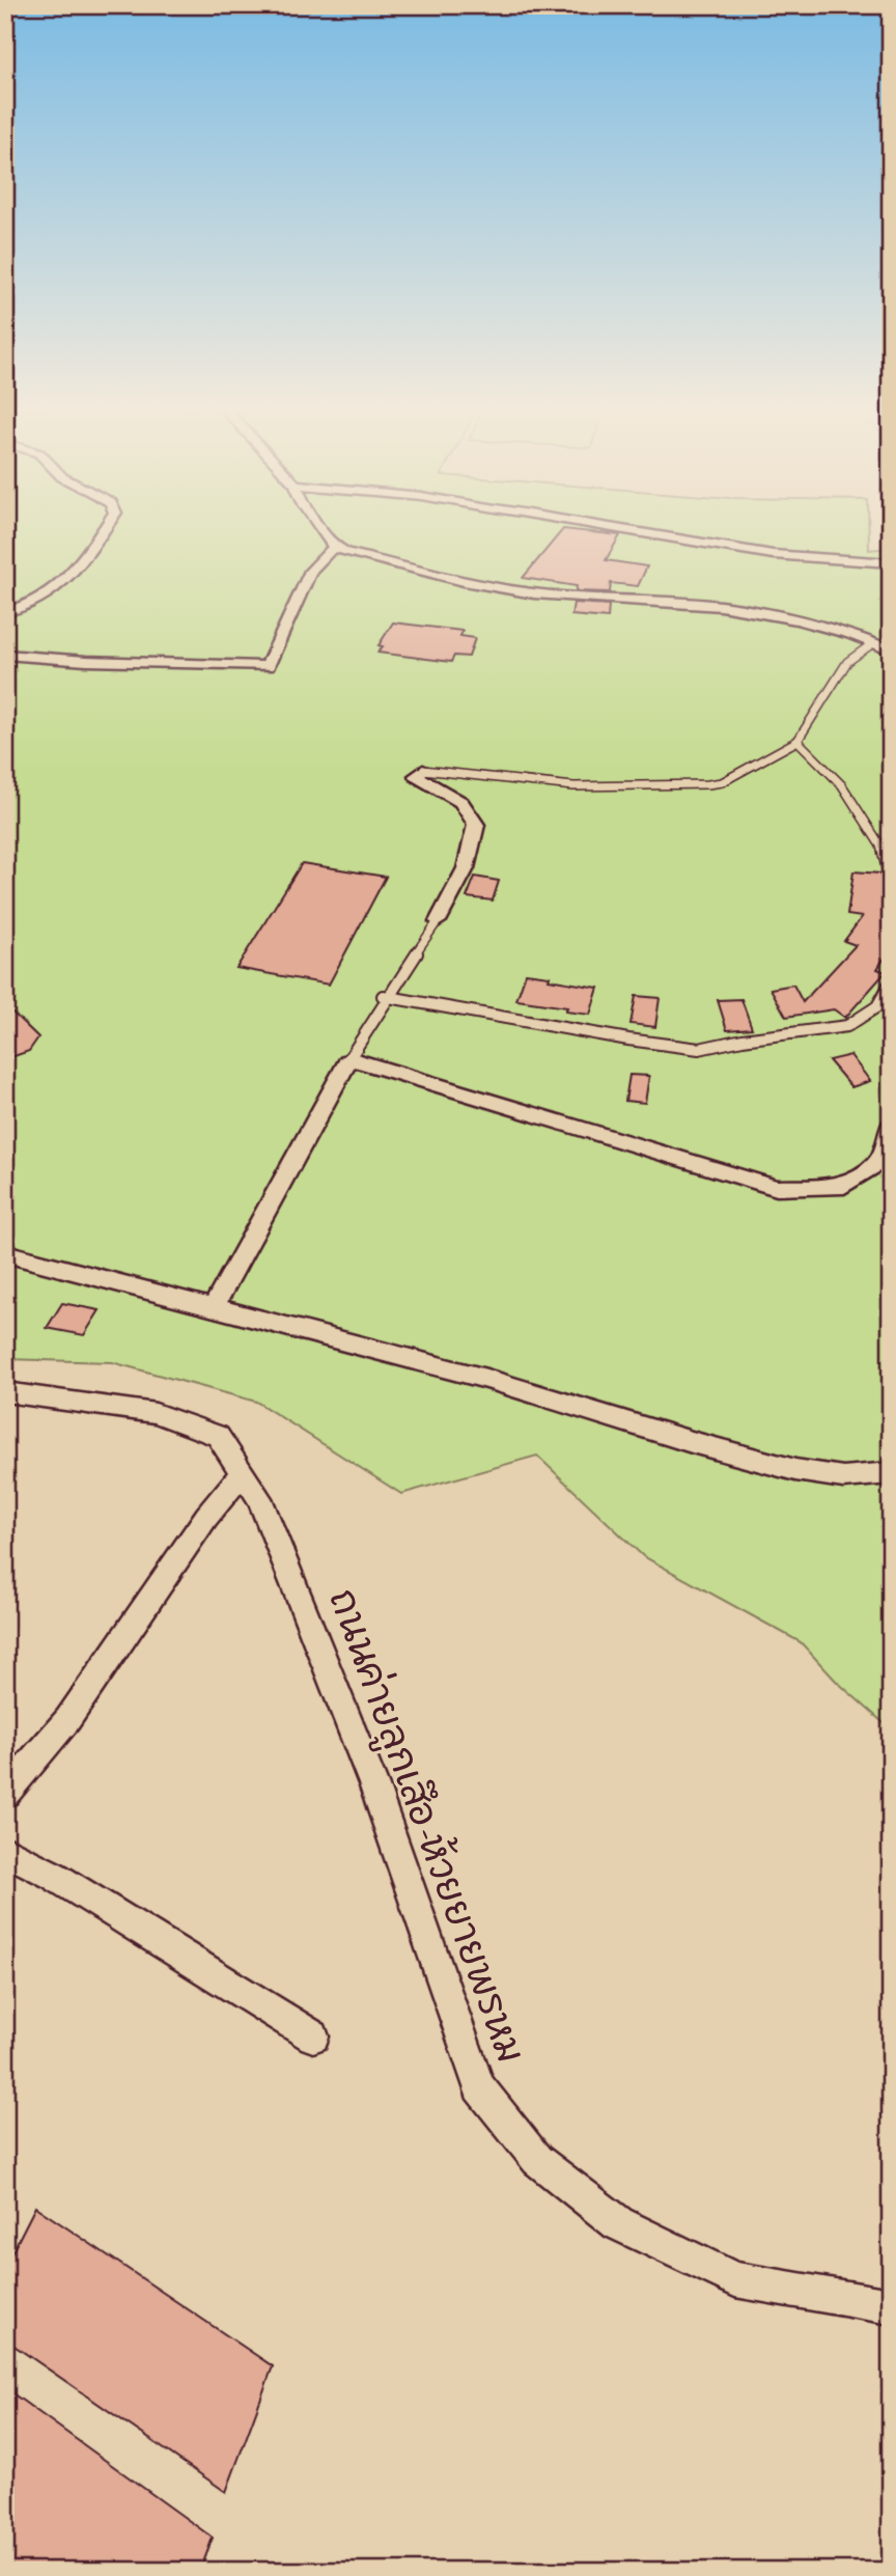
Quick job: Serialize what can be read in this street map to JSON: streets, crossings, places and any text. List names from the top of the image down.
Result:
{
  "streets": {
    "street": ["ถนนค่ายลูกเสึอ-ห้วยยายพรหม"]
  }
}
